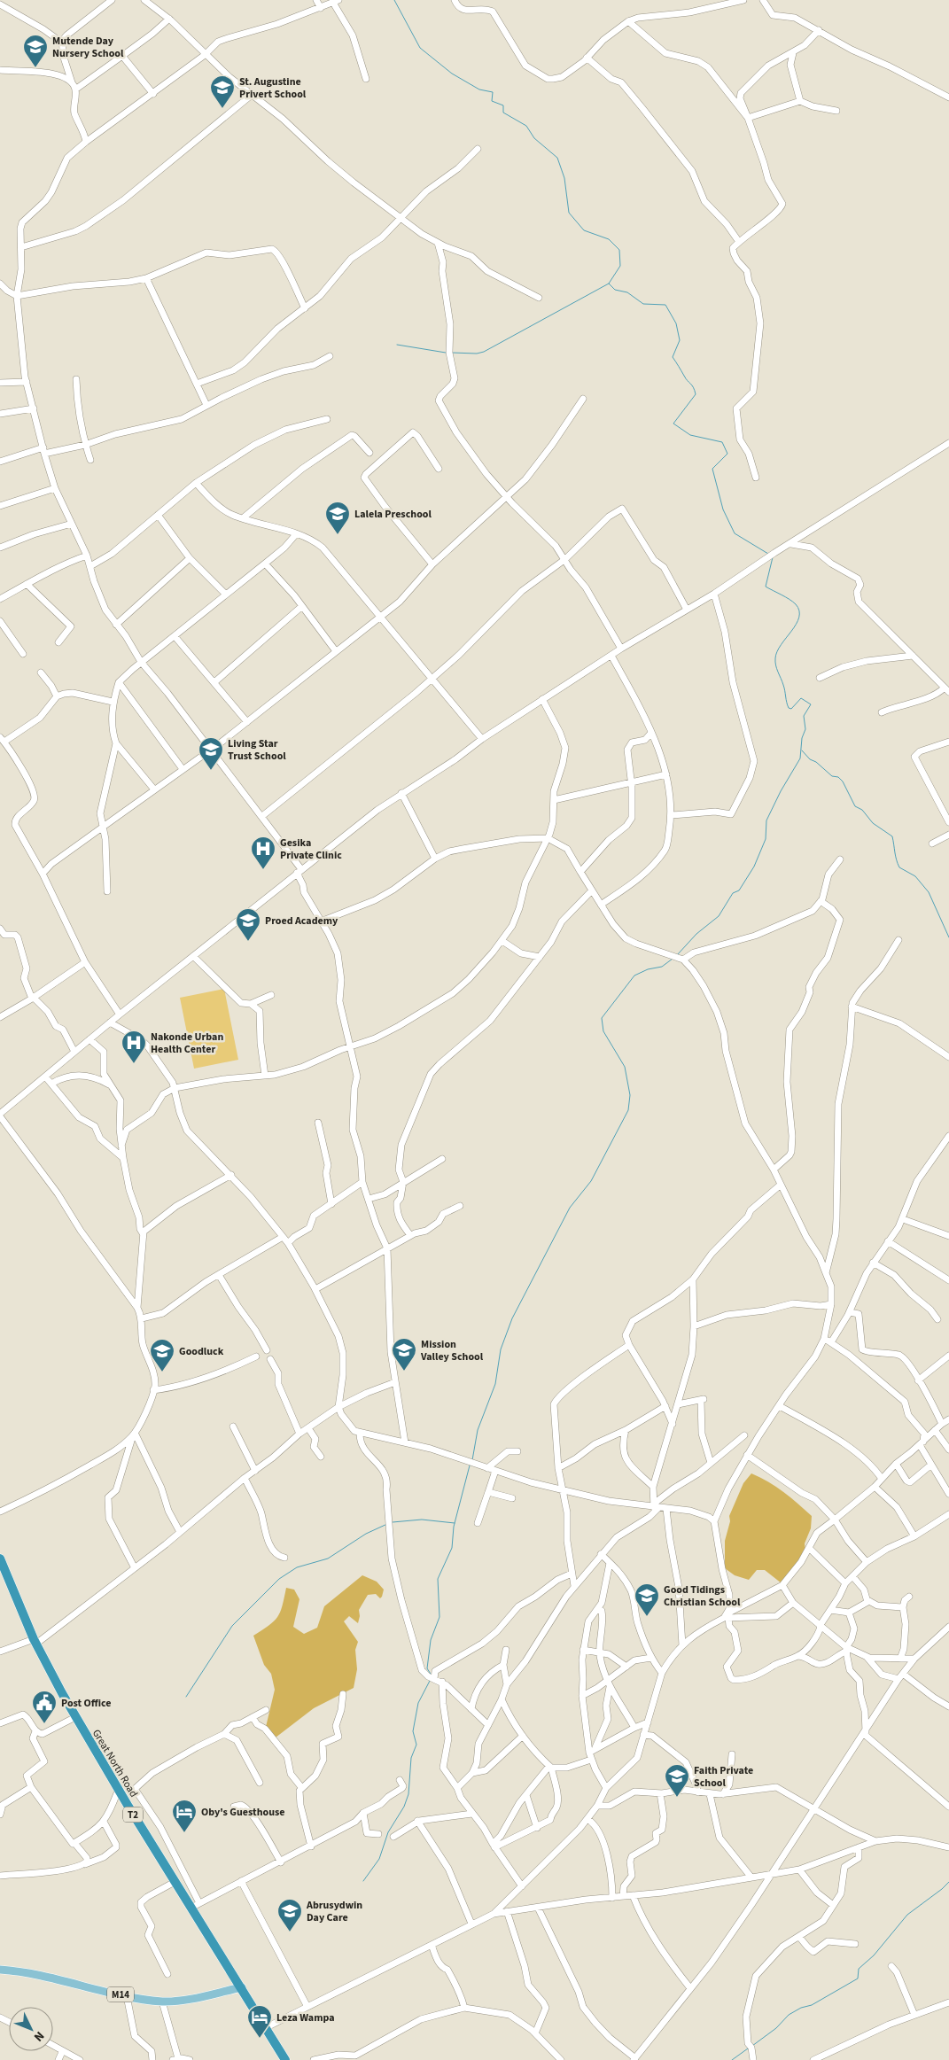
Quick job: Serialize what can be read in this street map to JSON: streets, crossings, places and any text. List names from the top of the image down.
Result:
{
  "streets": {
    "highway": ["Great North Road", "T2"],
    "main road": ["M14"]
  },
  "crossings": [
    ["Great North Road", "M14"]
  ],
  "places": {
    "school or university": [
      "Mutende Day Nursery School",
      "St. Augustine Privert School",
      "Lalela Preschool",
      "Living Star Trust School",
      "Proed Academy",
      "Mission Valley School",
      "Goodluck",
      "Good Tidings Christian School",
      "Faith Private School",
      "Abrusydwin Day Care"
    ],
    "hospital": ["Gesika Private Clinic", "Nakonde Urban Health Center"],
    "public building": ["Post Office"],
    "hotel": ["Oby's Guesthouse", "Leza Wampa"]
  },
  "north": "bottom right"
}
